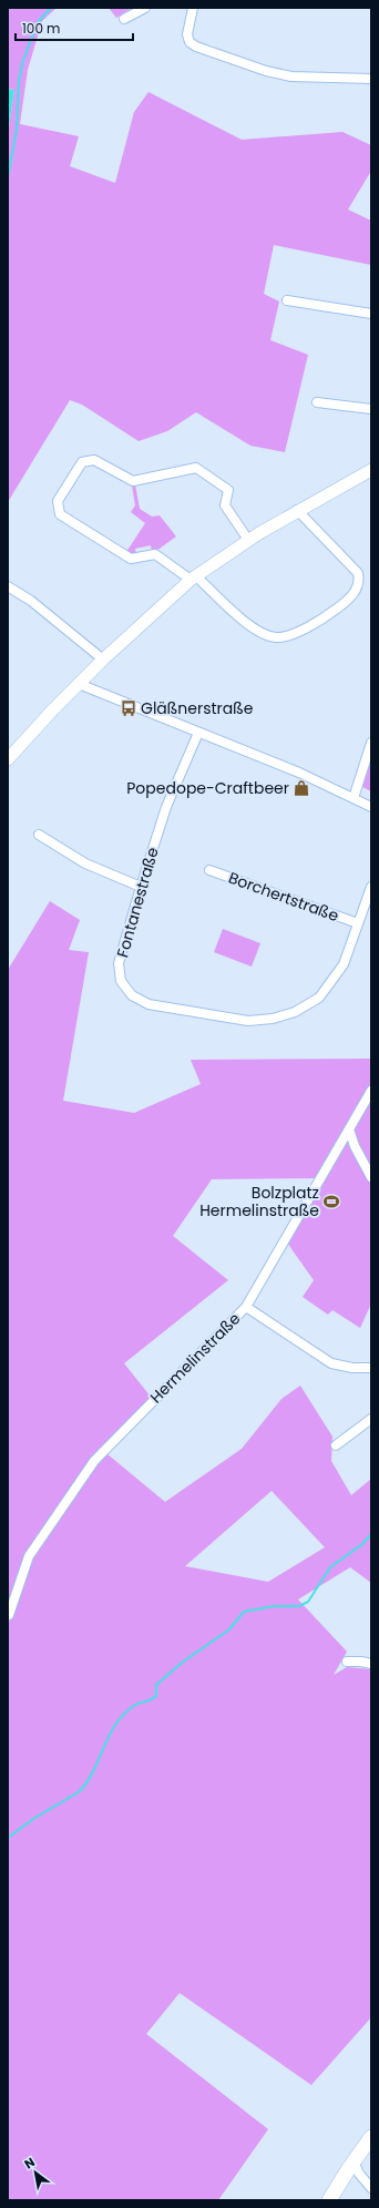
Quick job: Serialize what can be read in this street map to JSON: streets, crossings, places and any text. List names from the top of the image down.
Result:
{
  "streets": {
    "street": ["Borchertstraße", "Fontanestraße", "Hermelinstraße"]
  },
  "crossings": [
    ["Borchertstraße", "Fontanestraße"]
  ],
  "places": {
    "bus stop": ["Gläßnerstraße"],
    "shop": ["Popedope-Craftbeer"],
    "sports": ["Bolzplatz Hermelinstraße"]
  },
  "scale_bar": "100 m",
  "north": "top left"
}
